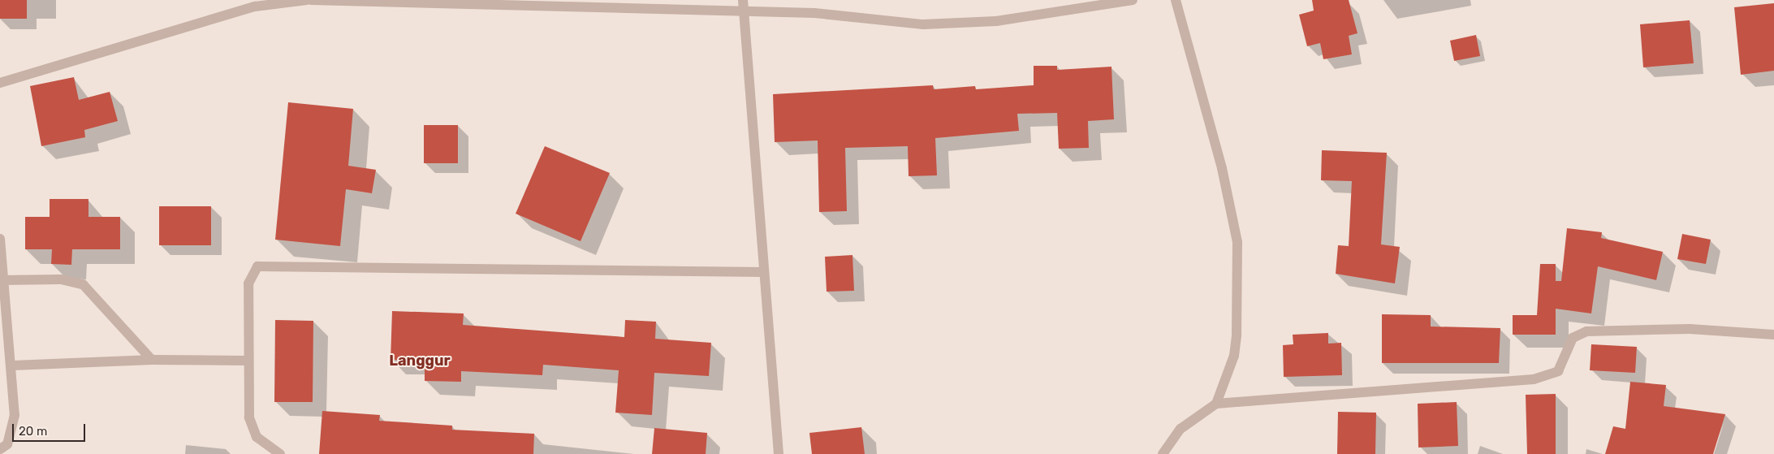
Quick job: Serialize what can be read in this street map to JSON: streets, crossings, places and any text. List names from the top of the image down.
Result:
{
  "districts": ["Langgur"],
  "scale_bar": "20 m"
}
